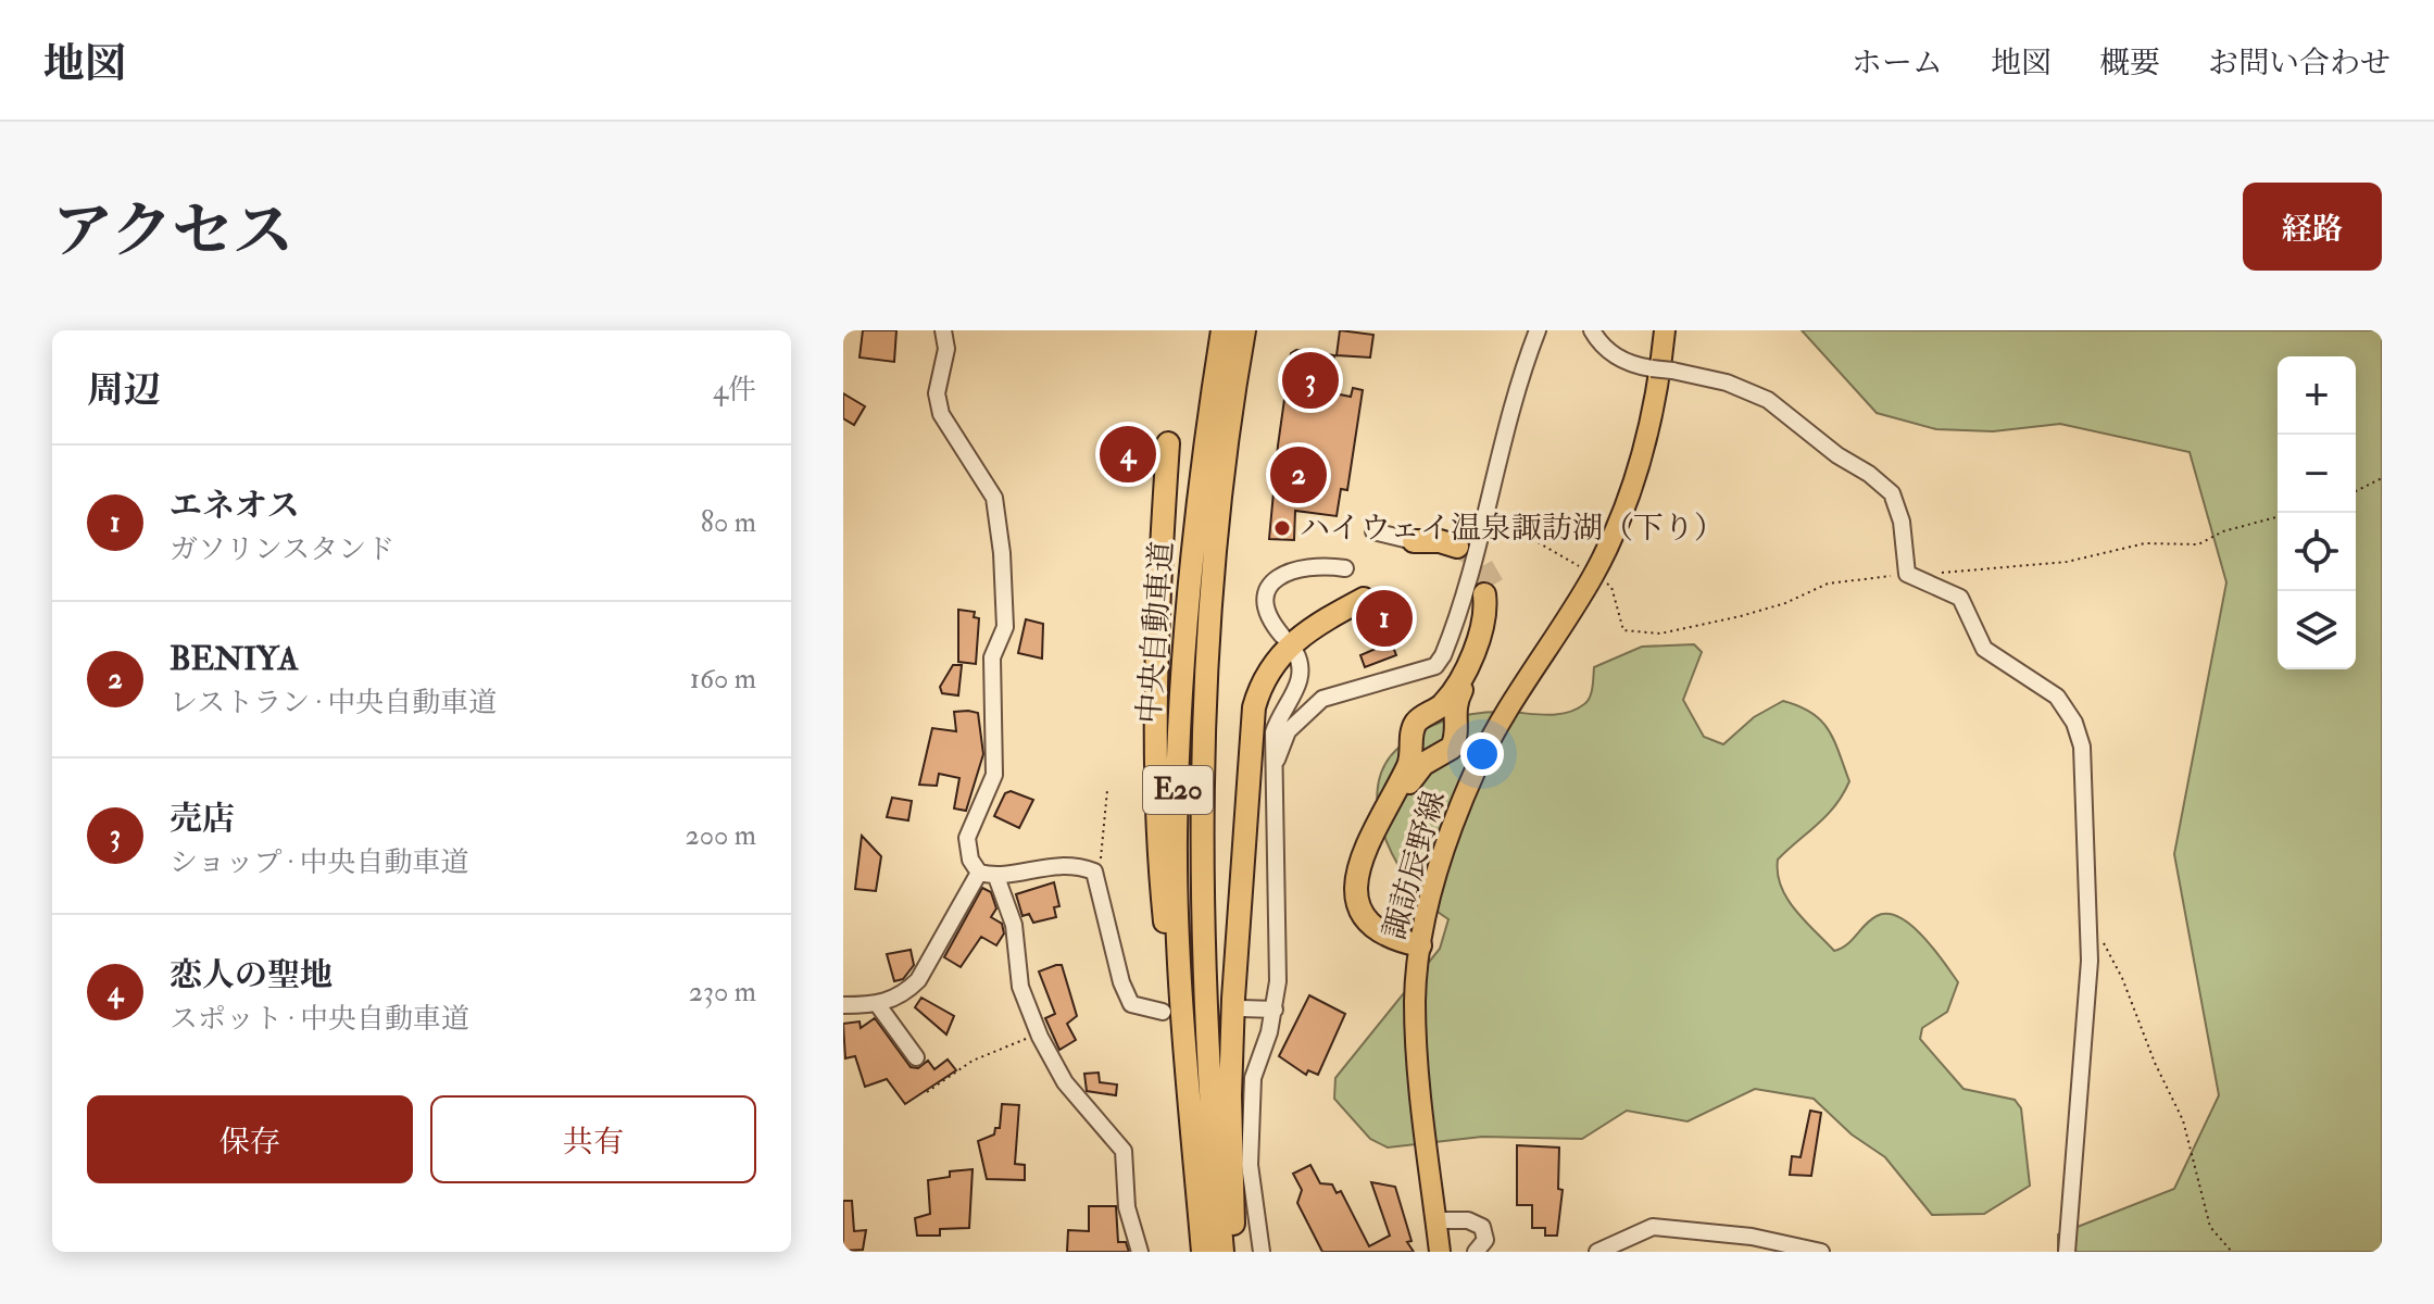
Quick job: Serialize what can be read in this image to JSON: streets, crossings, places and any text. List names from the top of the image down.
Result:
{
  "streets": {
    "highway": ["中央自動車道", "E20"],
    "main road": ["諏訪辰野線"]
  },
  "places": ["ハイウェイ温泉諏訪湖（下り）"],
  "page": {
    "header": "地図",
    "nav": [
      "ホーム",
      "地図",
      "概要",
      "お問い合わせ"
    ],
    "title": "アクセス",
    "buttons": [
      "経路",
      ["保存", "共有"]
    ],
    "heading": ["周辺", "4件"],
    "pins": [
      "3",
      "4",
      "2",
      "1"
    ],
    "map_buttons": ["+", "−"],
    "list": [
      {
        "mark": "1",
        "name": "エネオス",
        "note": "ガソリンスタンド",
        "value": "80 m"
      },
      {
        "mark": "2",
        "name": "BENIYA",
        "note": "レストラン · 中央自動車道",
        "value": "160 m"
      },
      {
        "mark": "3",
        "name": "売店",
        "note": "ショップ · 中央自動車道",
        "value": "200 m"
      },
      {
        "mark": "4",
        "name": "恋人の聖地",
        "note": "スポット · 中央自動車道",
        "value": "230 m"
      }
    ]
  }
}
